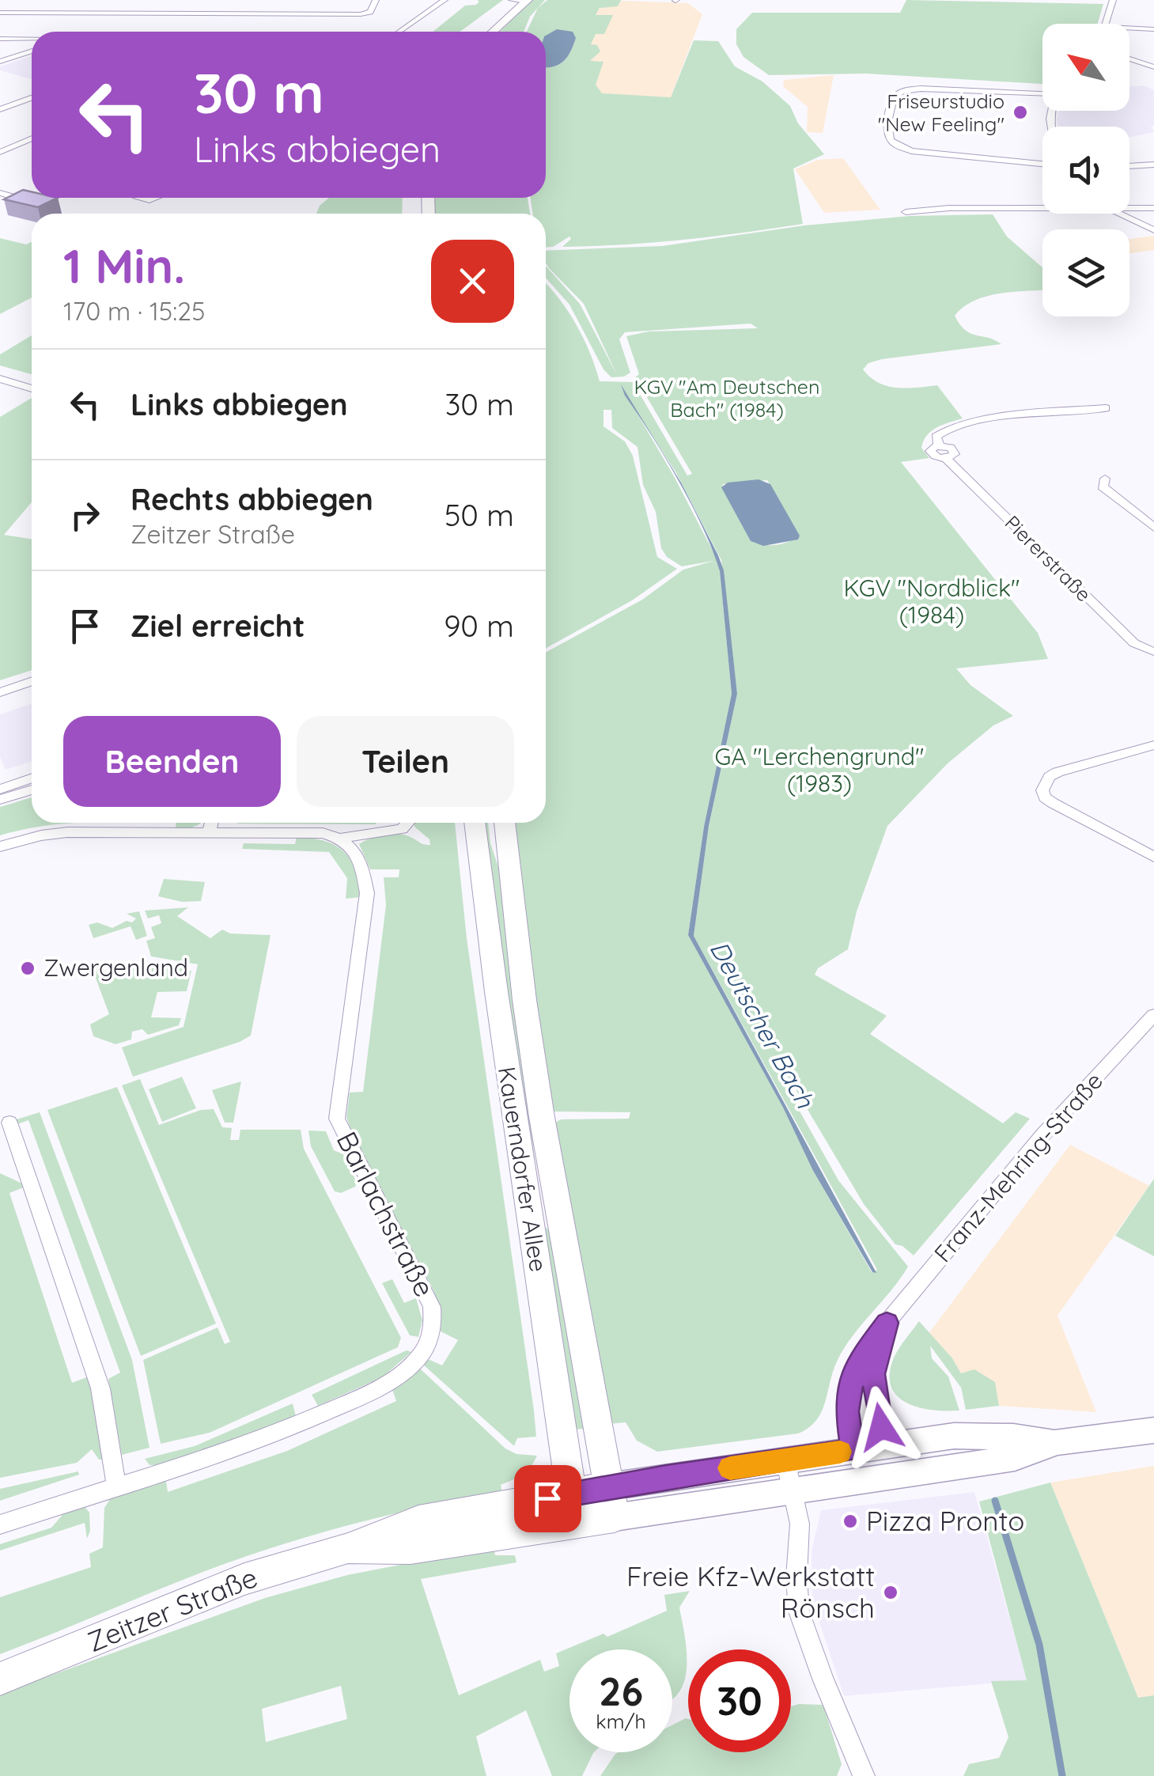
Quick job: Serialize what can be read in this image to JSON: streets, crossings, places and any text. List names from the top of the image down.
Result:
{
  "streets": {
    "main road": ["Franz-Mehring-Straße", "Kauerndorfer Allee", "Zeitzer Straße"],
    "street": ["Piererstraße", "Barlachstraße"]
  },
  "crossings": [
    ["Franz-Mehring-Straße", "Zeitzer Straße"],
    ["Kauerndorfer Allee", "Zeitzer Straße"]
  ],
  "water": ["Deutscher Bach"],
  "parks": ["KGV \"Am Deutschen Bach\" (1984)", "KGV \"Nordblick\" (1984)", "GA \"Lerchengrund\" (1983)"],
  "places": [
    "Friseurstudio \"New Feeling\"",
    "Zwergenland",
    "Pizza Pronto",
    "Freie Kfz-Werkstatt Rönsch"
  ],
  "north": "top left",
  "page": {
    "turn": ["30 m", "Links abbiegen"],
    "heading": ["1 Min.", "170 m · 15:25"],
    "list": [
      {
        "name": "Links abbiegen",
        "value": "30 m"
      },
      {
        "name": "Rechts abbiegen",
        "note": "Zeitzer Straße",
        "value": "50 m"
      },
      {
        "name": "Ziel erreicht",
        "value": "90 m"
      }
    ],
    "buttons": ["Beenden", "Teilen"],
    "speed": "26 km/h",
    "limit": "30"
  }
}
